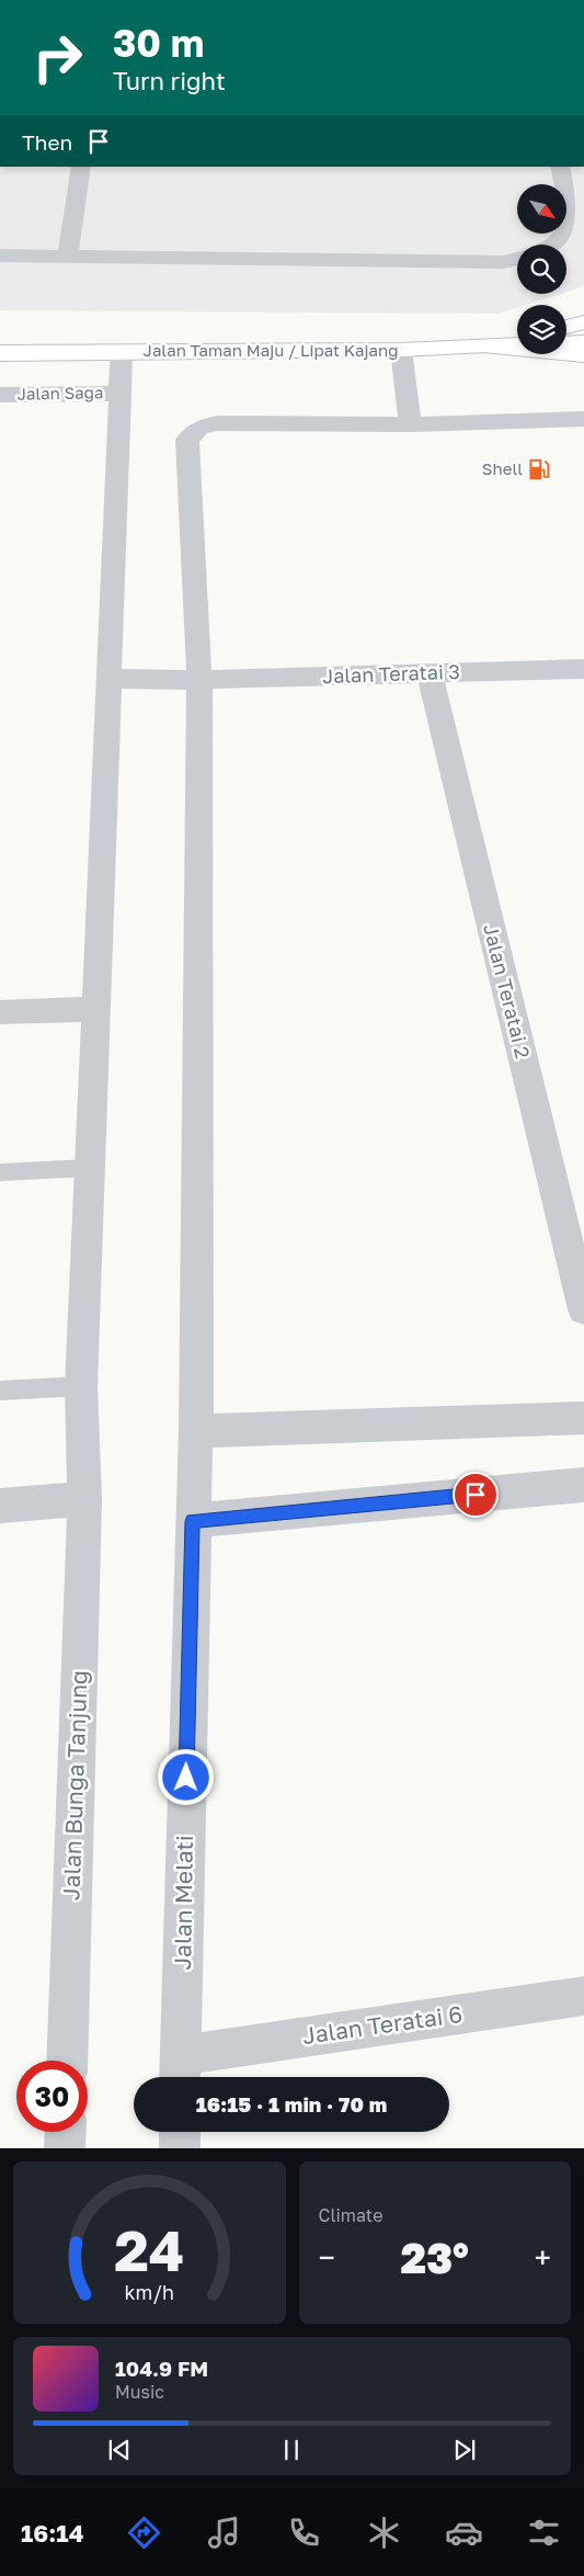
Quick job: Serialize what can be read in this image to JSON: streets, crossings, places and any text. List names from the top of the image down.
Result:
{
  "streets": {
    "main road": ["Jalan Taman Maju / Lipat Kajang"],
    "street": [
      "Jalan Saga",
      "Jalan Teratai 3",
      "Jalan Teratai 2",
      "Jalan Bunga Tanjung",
      "Jalan Melati",
      "Jalan Teratai 6"
    ]
  },
  "crossings": [
    ["Jalan Taman Maju / Lipat Kajang", "Jalan Bunga Tanjung"],
    ["Jalan Saga", "Jalan Bunga Tanjung"],
    ["Jalan Teratai 3", "Jalan Teratai 2"],
    ["Jalan Teratai 3", "Jalan Bunga Tanjung"],
    ["Jalan Teratai 3", "Jalan Melati"],
    ["Jalan Melati", "Jalan Teratai 6"]
  ],
  "places": {
    "fuel station": ["Shell"]
  },
  "north": "bottom right",
  "page": {
    "turn": ["30 m", "Turn right"],
    "then": "Then",
    "limit": "30",
    "trip": "16:15 · 1 min · 70 m",
    "tile": "Climate",
    "heat": ["−", "23°", "+"],
    "song": ["104.9 FM", "Music"],
    "tabs": "16:14",
    "gauge": ["24", "km/h"]
  }
}
